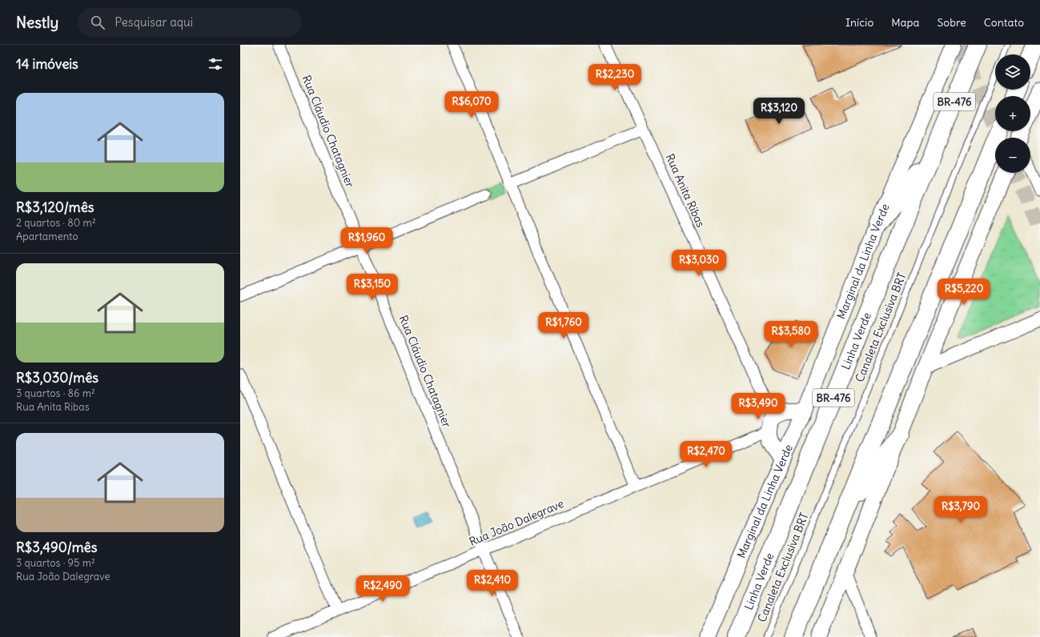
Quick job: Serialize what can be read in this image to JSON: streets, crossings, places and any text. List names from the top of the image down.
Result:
{
  "streets": {
    "highway": ["BR-476", "Linha Verde"],
    "main road": ["Marginal da Linha Verde"],
    "street": ["Rua Cláudio Chatagnier", "Rua Anita Ribas", "Rua João Dalegrave"],
    "lane": ["Canaleta Exclusiva BRT"]
  },
  "crossings": [
    ["Rua Cláudio Chatagnier", "Rua João Dalegrave"]
  ],
  "page": {
    "header": "Nestly",
    "search": "Pesquisar aqui",
    "nav": [
      "Início",
      "Mapa",
      "Sobre",
      "Contato"
    ],
    "heading": "14 imóveis",
    "map_buttons": ["+", "−"],
    "price": [
      "R$2,230",
      "R$6,070",
      "R$3,120",
      "R$1,960",
      "R$3,030",
      "R$3,150",
      "R$5,220",
      "R$1,760",
      "R$3,580",
      "R$3,490",
      "R$2,470",
      "R$3,790",
      "R$2,410",
      "R$2,490"
    ],
    "list": [
      {
        "name": "R$3,120/mês",
        "note": "2 quartos · 80 m² · Apartamento"
      },
      {
        "name": "R$3,030/mês",
        "note": "3 quartos · 86 m² · Rua Anita Ribas"
      },
      {
        "name": "R$3,490/mês",
        "note": "3 quartos · 95 m² · Rua João Dalegrave"
      }
    ]
  }
}
